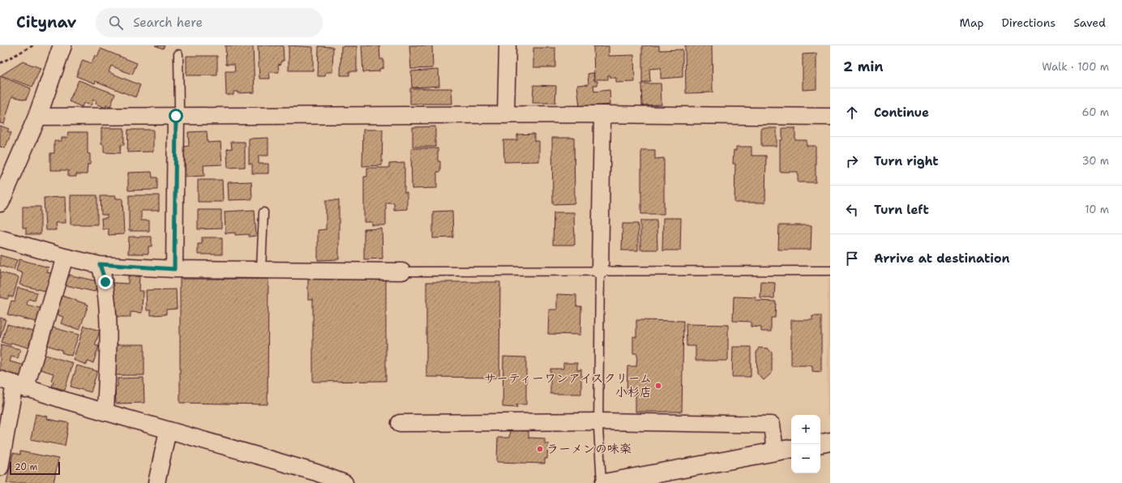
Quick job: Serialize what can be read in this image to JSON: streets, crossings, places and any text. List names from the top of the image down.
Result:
{
  "places": ["サーティーワンアイスクリーム 小杉店", "ラーメンの味楽"],
  "scale_bar": "20 m",
  "page": {
    "header": "Citynav",
    "search": "Search here",
    "nav": ["Map", "Directions", "Saved"],
    "heading": ["2 min", "Walk · 100 m"],
    "list": [
      ["Continue", "60 m"],
      ["Turn right", "30 m"],
      ["Turn left", "10 m"],
      "Arrive at destination"
    ],
    "map_buttons": ["+", "−"],
    "scale": "20 m"
  }
}
